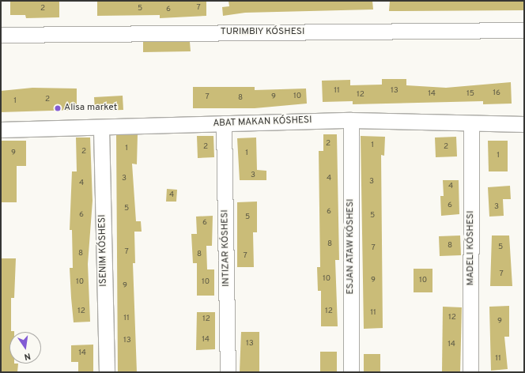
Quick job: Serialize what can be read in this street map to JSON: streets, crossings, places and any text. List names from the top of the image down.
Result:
{
  "streets": {
    "street": [
      "ABAT MAKAN KÓSHESI",
      "ESJAN ATAW KÓSHESI",
      "INTIZAR KÓSHESI",
      "MADELI KÓSHESI",
      "ISENIM KÓSHESI"
    ]
  },
  "crossings": [
    ["ABAT MAKAN KÓSHESI", "ESJAN ATAW KÓSHESI"],
    ["ABAT MAKAN KÓSHESI", "INTIZAR KÓSHESI"],
    ["ABAT MAKAN KÓSHESI", "MADELI KÓSHESI"],
    ["ABAT MAKAN KÓSHESI", "ISENIM KÓSHESI"]
  ],
  "places": ["Alisa market"],
  "house_numbers": [
    "7",
    "2",
    "5",
    "6",
    "11",
    "13",
    "16",
    "14",
    "15",
    "12",
    "10",
    "7",
    "9",
    "8",
    "2",
    "1",
    "2",
    "1",
    "2",
    "2",
    "1",
    "2",
    "9",
    "1",
    "1",
    "3",
    "3",
    "4",
    "3",
    "4",
    "4",
    "4",
    "6",
    "3",
    "5",
    "6",
    "6",
    "5",
    "5",
    "6",
    "8",
    "8",
    "5",
    "7",
    "7",
    "8",
    "8",
    "7",
    "7",
    "10",
    "9",
    "10",
    "10",
    "10",
    "9",
    "12",
    "12",
    "11",
    "12",
    "11",
    "12",
    "9",
    "14",
    "13",
    "13",
    "14",
    "14",
    "11"
  ],
  "north": "bottom"
}
